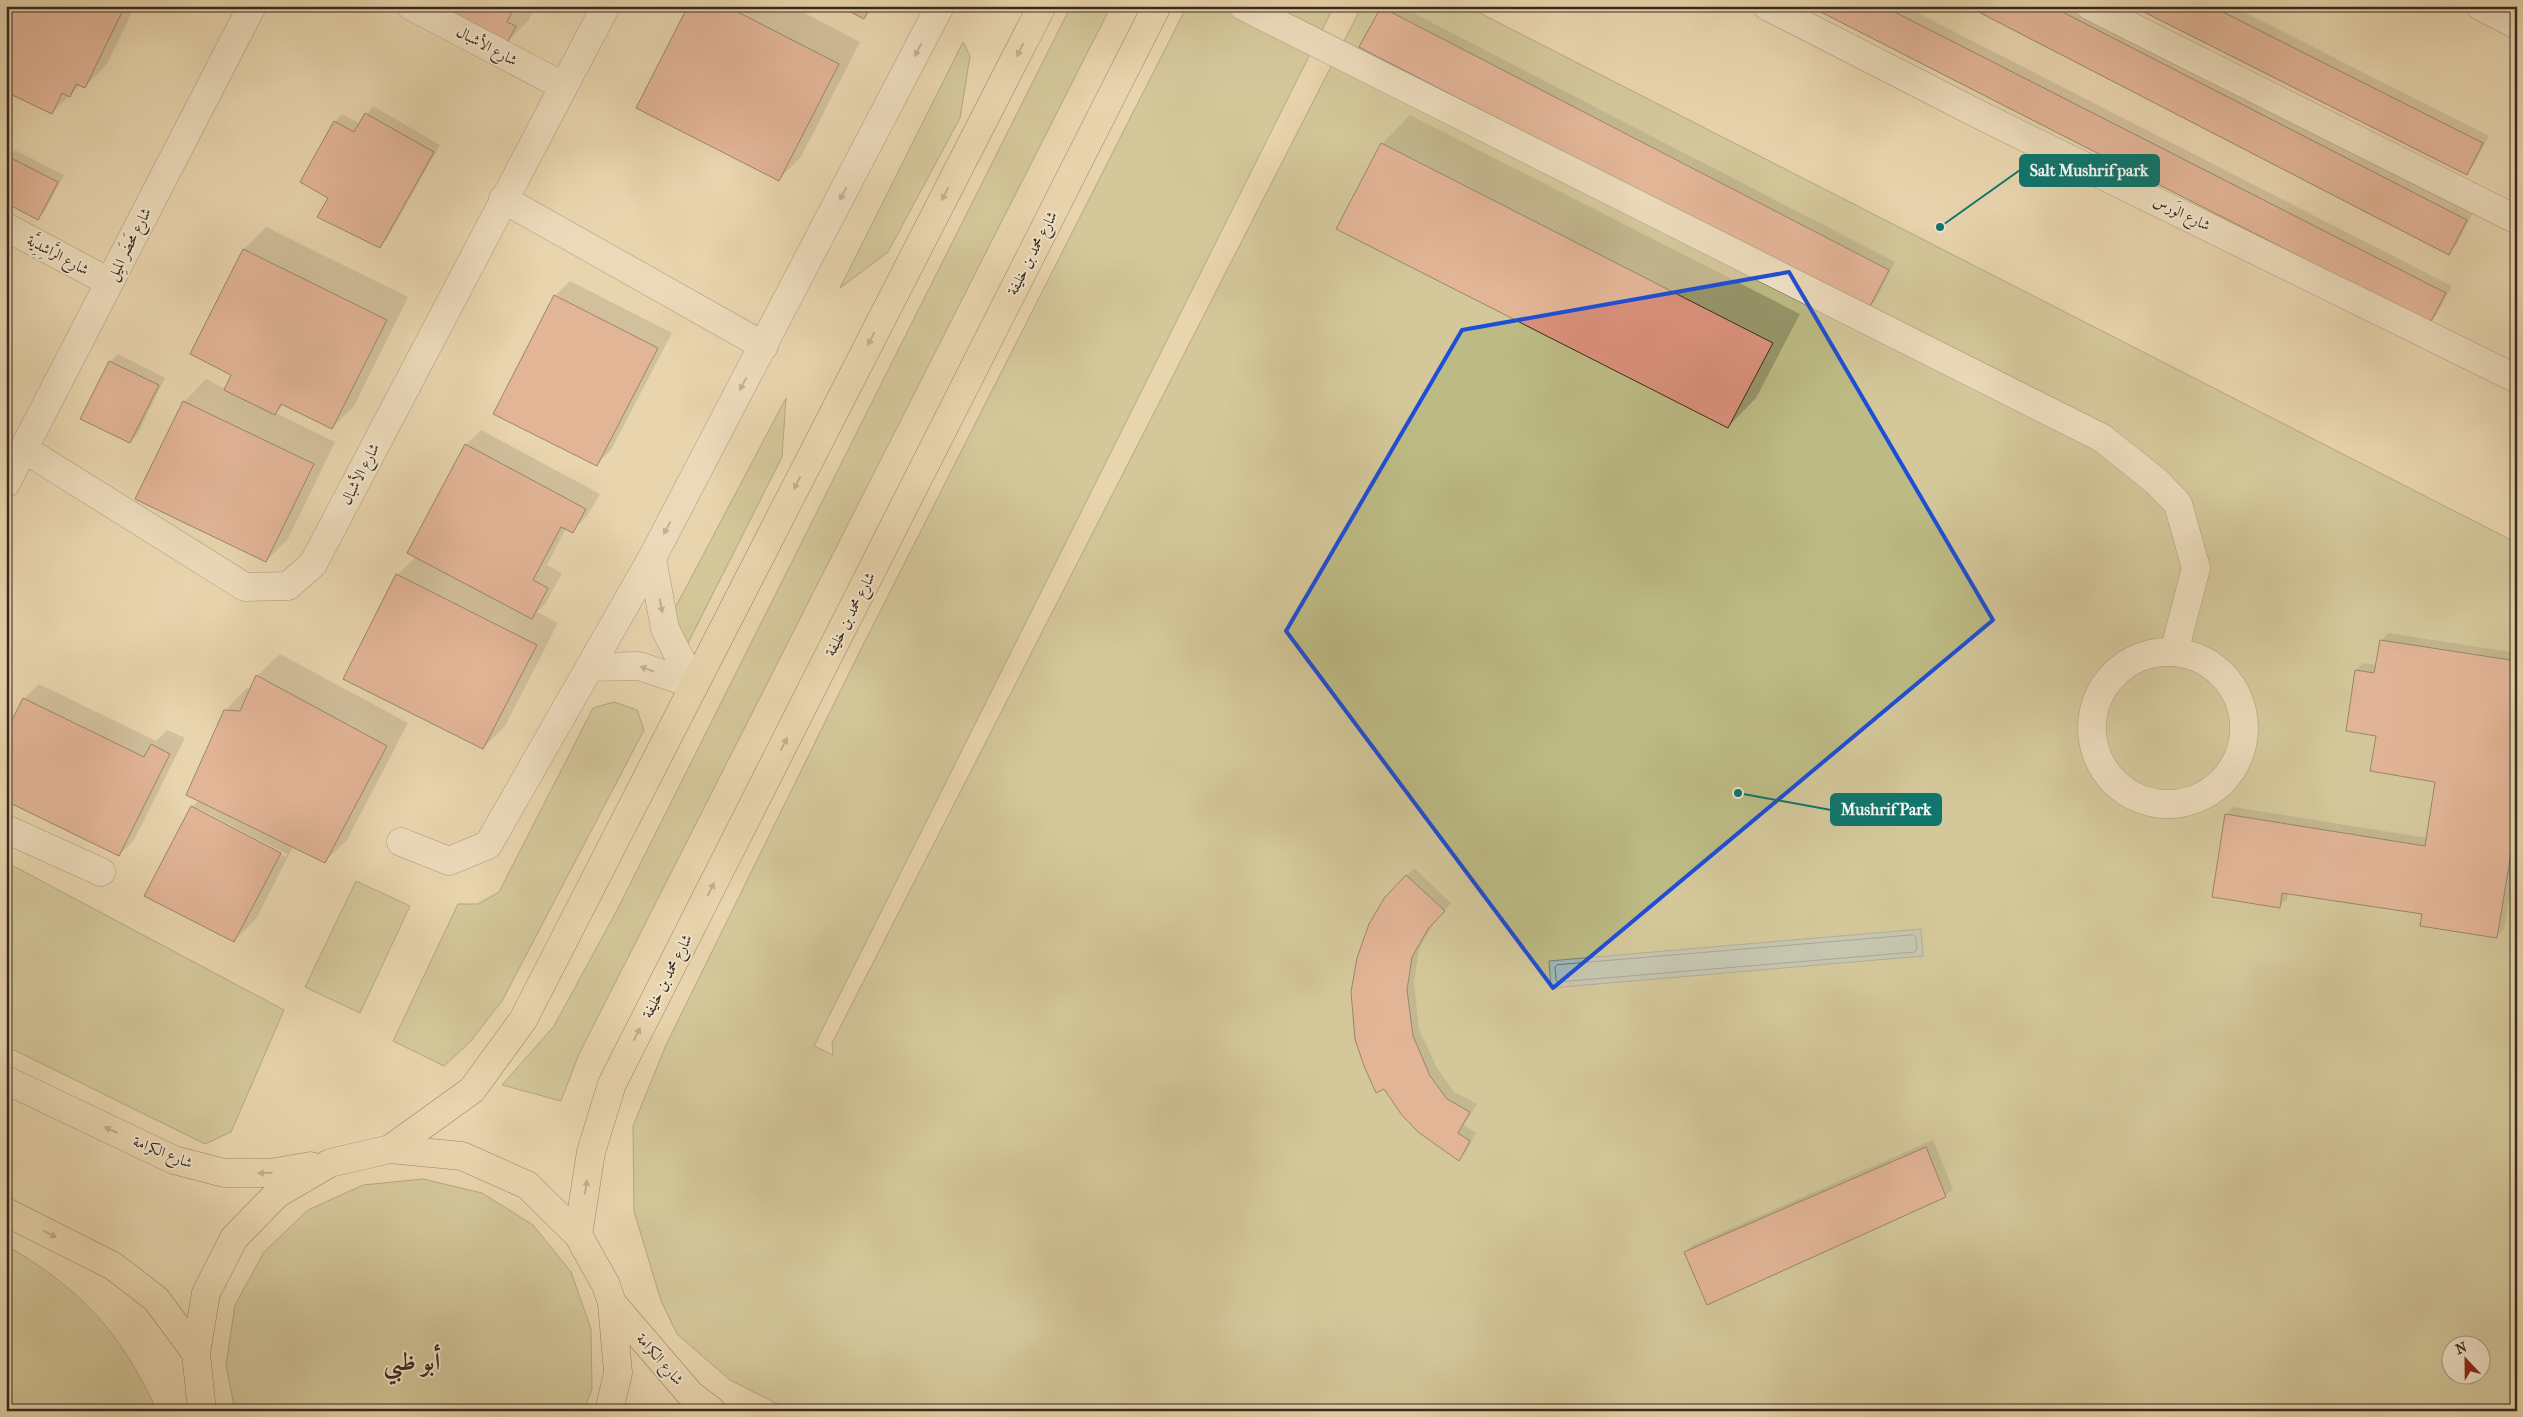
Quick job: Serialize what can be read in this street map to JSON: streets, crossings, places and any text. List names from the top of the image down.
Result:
{
  "streets": {
    "main road": ["شارع محمد بن خليفة", "شارع الكرامة"],
    "street": [
      "شارع الأشبال",
      "شارع الوَرس",
      "شارع مَحضَر المِيل",
      "شارع الرَّاشِدِيَّة"
    ]
  },
  "crossings": [
    ["شارع الأشبال", "شارع مَحضَر المِيل"],
    ["شارع مَحضَر المِيل", "شارع الرَّاشِدِيَّة"]
  ],
  "districts": ["أبو ظبي"],
  "places": ["Salt Mushrif park", "Mushrif Park"],
  "north": "top"
}
